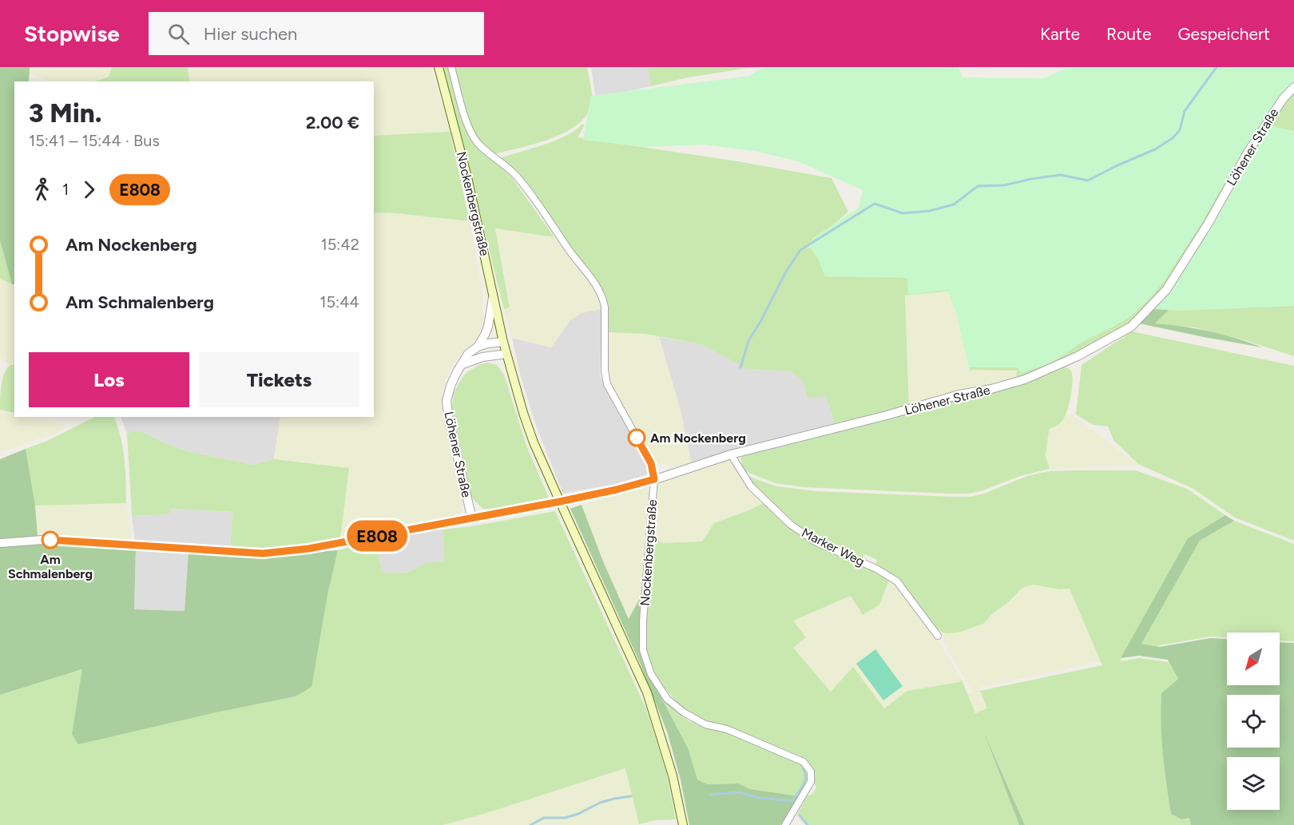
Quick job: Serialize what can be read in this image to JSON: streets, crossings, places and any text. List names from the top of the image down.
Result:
{
  "streets": {
    "main road": ["Nockenbergstraße"],
    "street": ["Löhener Straße", "Marker Weg"]
  },
  "crossings": [
    ["Löhener Straße", "Nockenbergstraße"],
    ["Löhener Straße", "Marker Weg"]
  ],
  "places": ["Am Nockenberg", "Am Schmalenberg"],
  "lines": ["bus line E808"],
  "north": "bottom left",
  "page": {
    "header": "Stopwise",
    "search": "Hier suchen",
    "nav": ["Karte", "Route", "Gespeichert"],
    "on_map": "E808",
    "heading": ["3 Min.", "15:41 – 15:44 · Bus", "2.00 €"],
    "legs": ["1", "E808"],
    "list": [
      {
        "name": "Am Nockenberg",
        "value": "15:42"
      },
      {
        "name": "Am Schmalenberg",
        "value": "15:44"
      }
    ],
    "buttons": ["Los", "Tickets"]
  }
}
